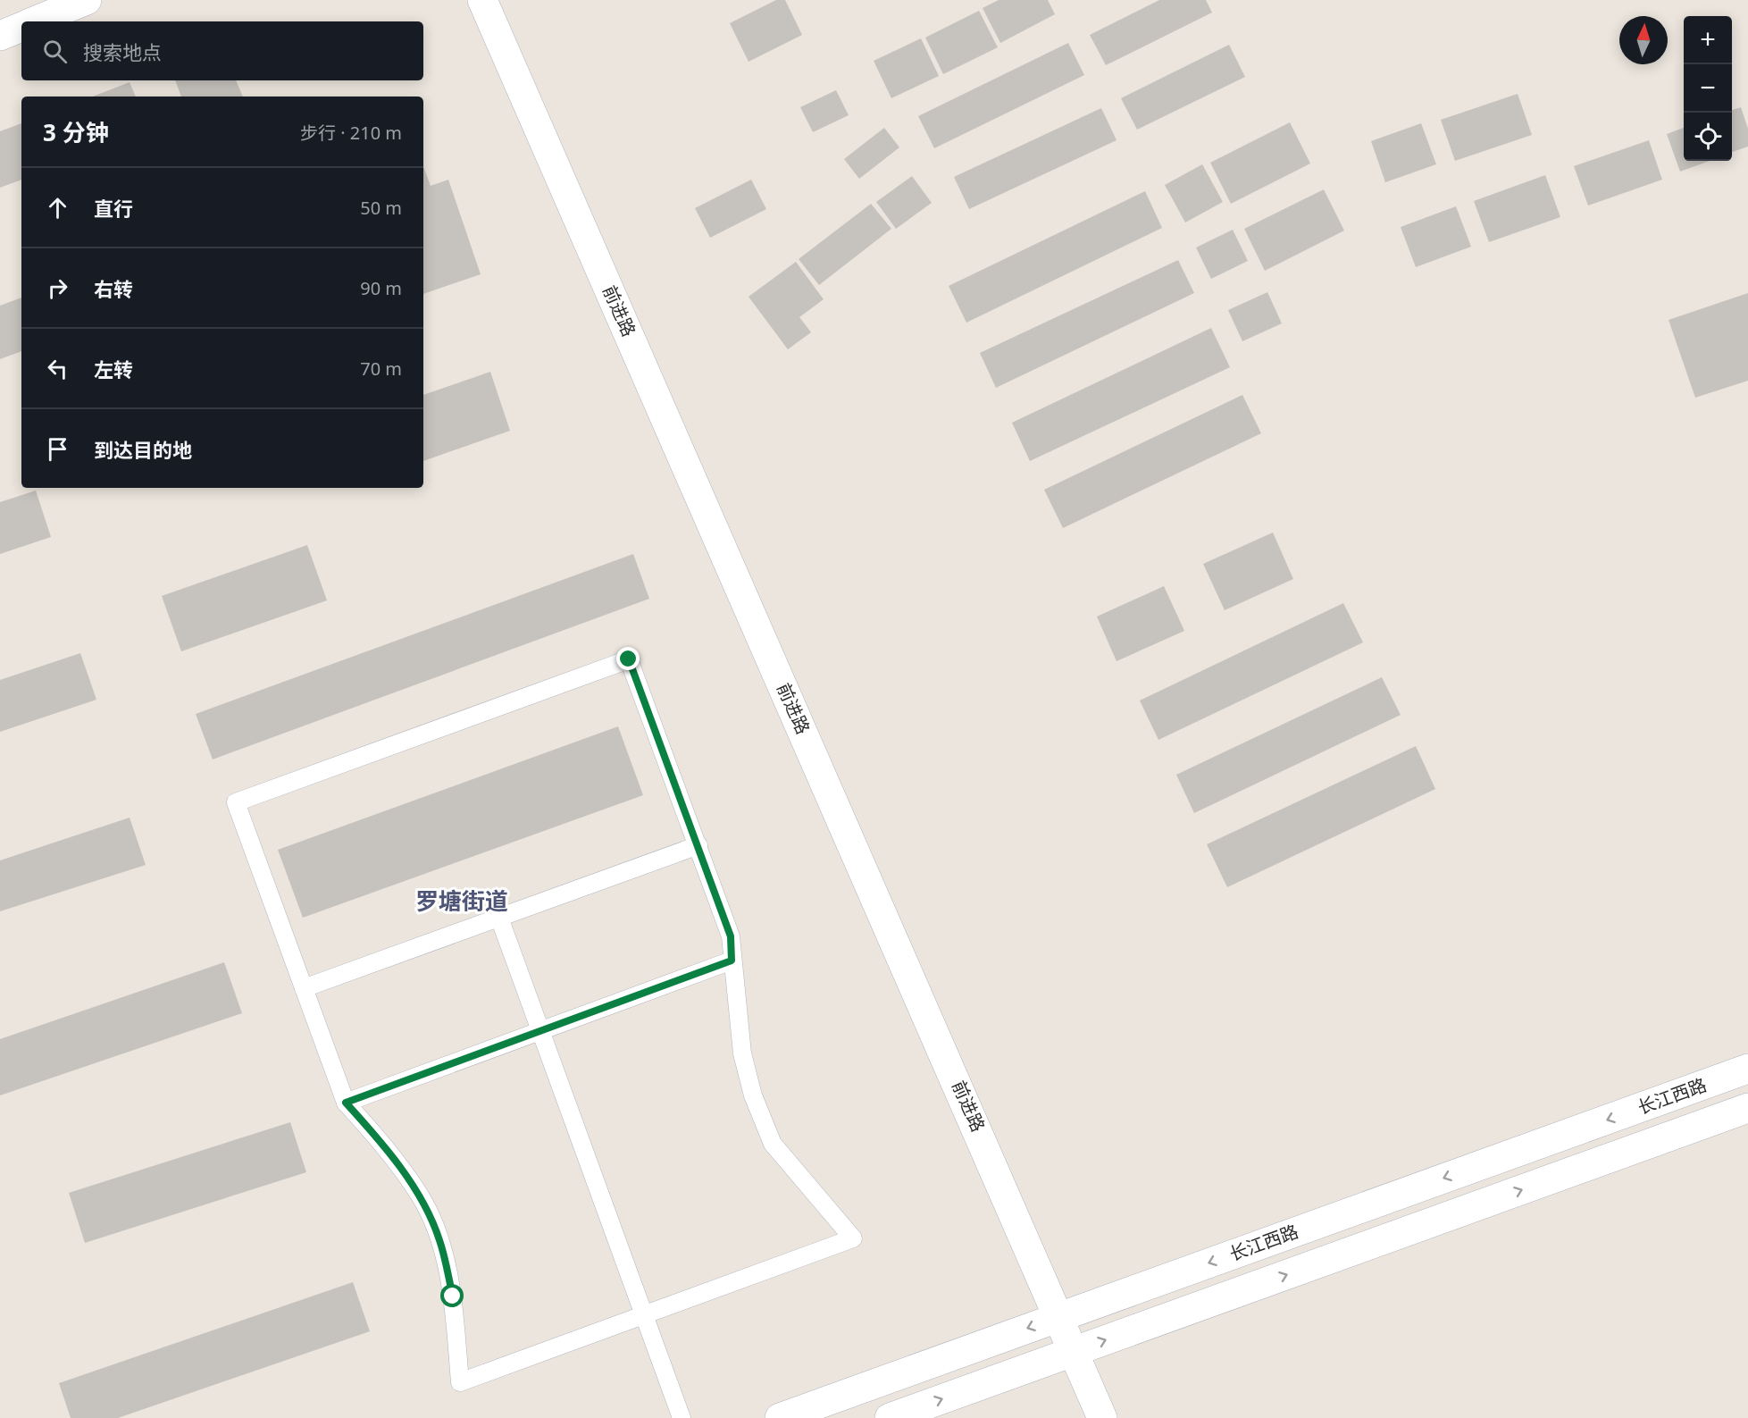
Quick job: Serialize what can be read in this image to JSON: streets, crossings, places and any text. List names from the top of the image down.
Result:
{
  "streets": {
    "main road": ["前进路", "长江西路"]
  },
  "crossings": [
    ["前进路", "长江西路"]
  ],
  "districts": ["罗塘街道"],
  "north": "top",
  "page": {
    "map_buttons": ["+", "−"],
    "search": "搜索地点",
    "heading": ["3 分钟", "步行 · 210 m"],
    "list": [
      ["直行", "50 m"],
      ["右转", "90 m"],
      ["左转", "70 m"],
      "到达目的地"
    ]
  }
}
